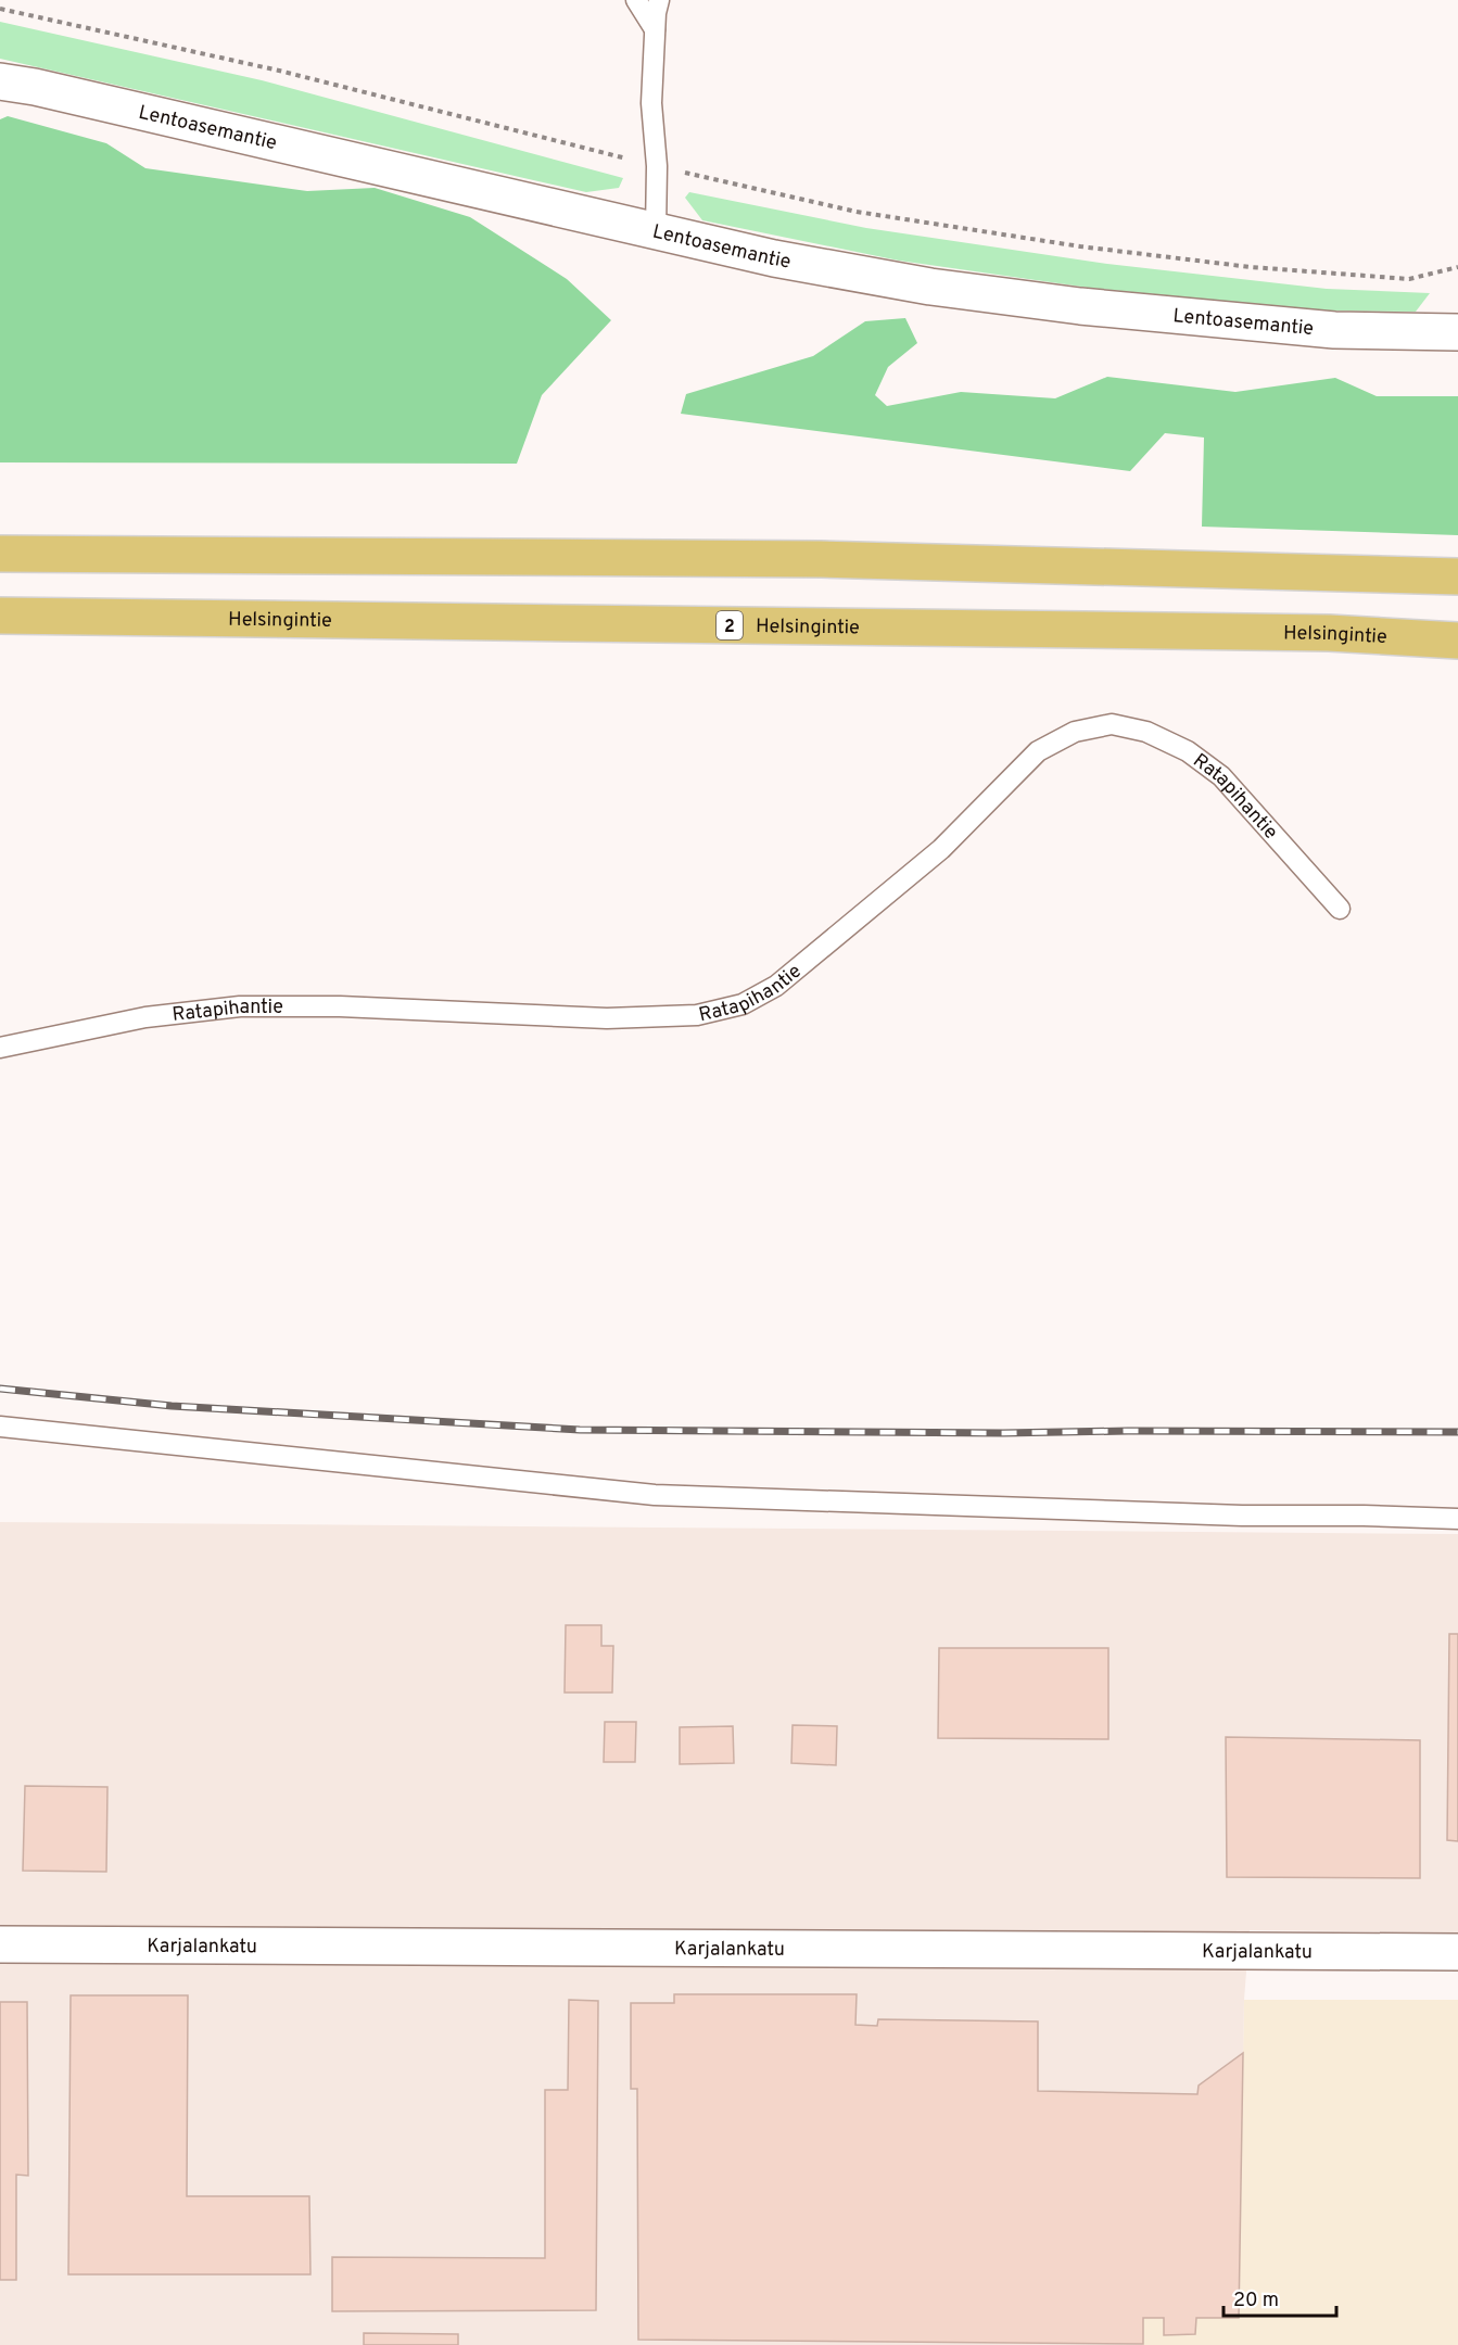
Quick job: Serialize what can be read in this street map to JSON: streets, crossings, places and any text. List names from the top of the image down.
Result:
{
  "streets": {
    "highway": ["Helsingintie", "2"],
    "street": ["Lentoasemantie", "Karjalankatu"],
    "lane": ["Ratapihantie"]
  },
  "scale_bar": "20 m"
}
